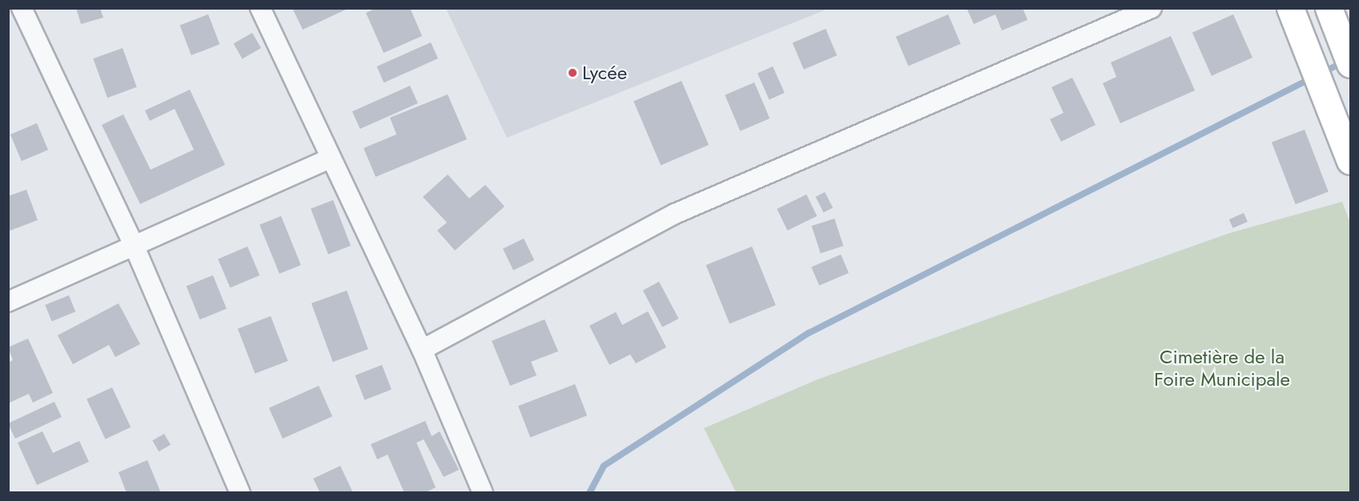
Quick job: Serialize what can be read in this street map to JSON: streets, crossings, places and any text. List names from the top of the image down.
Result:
{
  "parks": ["Cimetière de la Foire Municipale"],
  "places": ["Lycée"]
}
